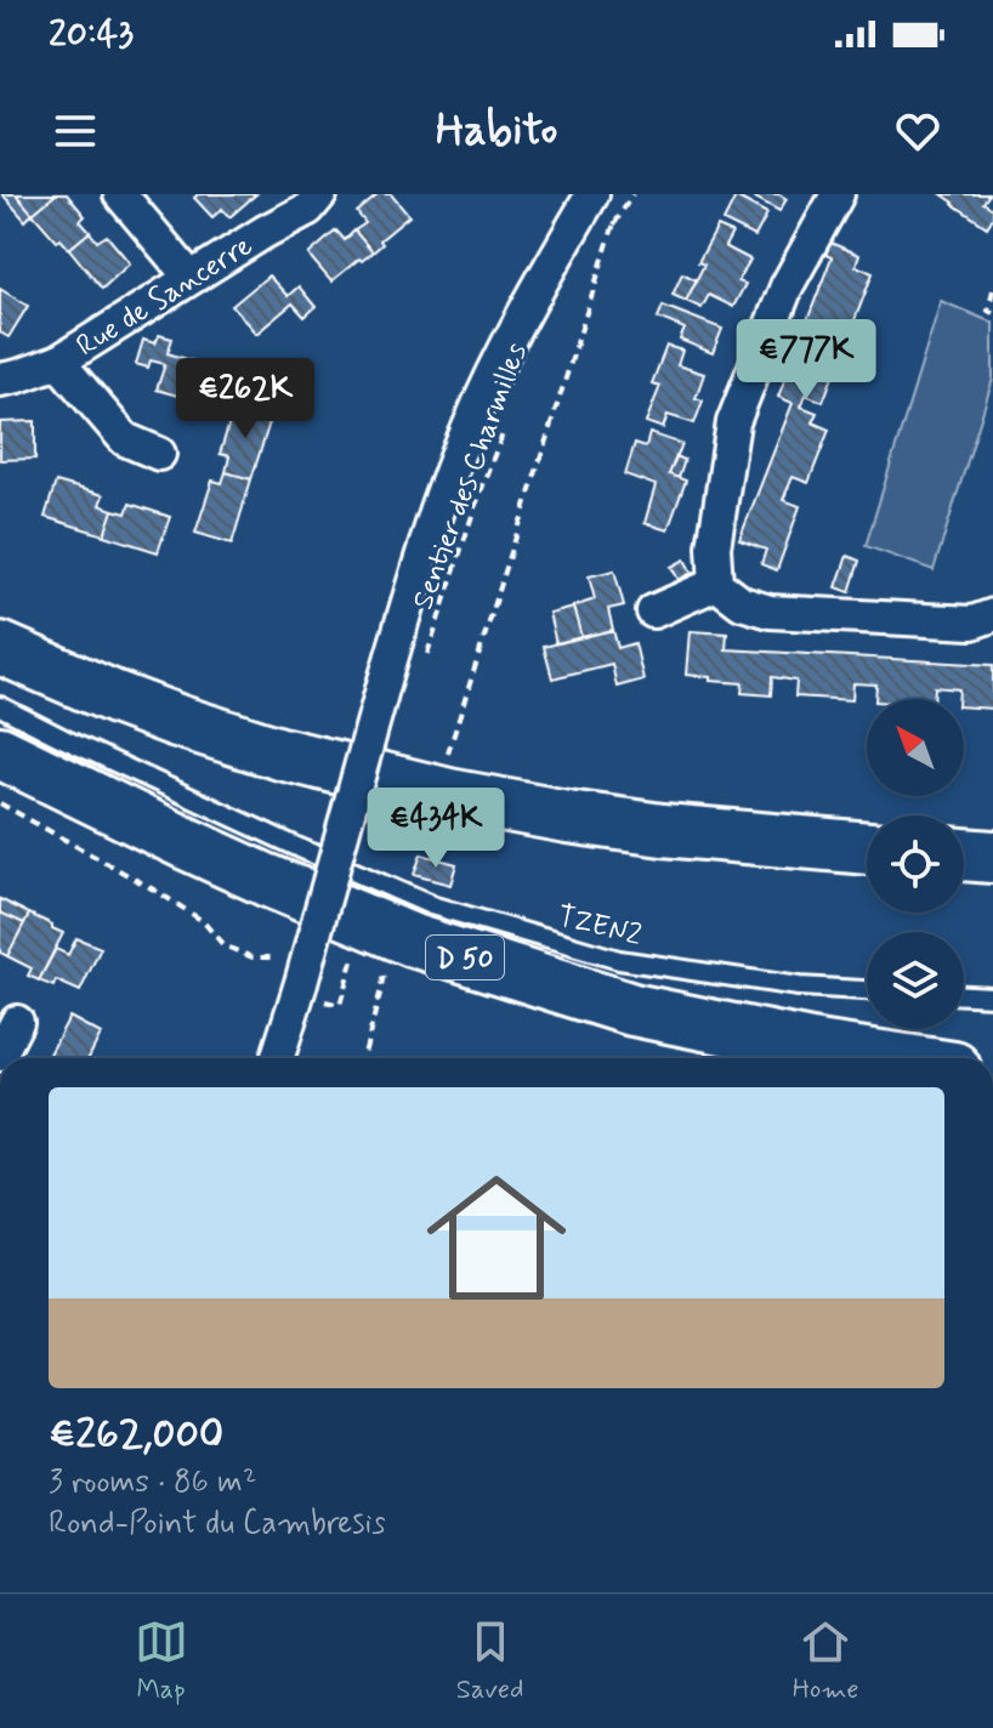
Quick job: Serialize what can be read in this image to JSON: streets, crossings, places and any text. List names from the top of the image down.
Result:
{
  "streets": {
    "main road": ["D 50"],
    "street": ["Rue de Sancerre"],
    "lane": ["TZEN2"],
    "path": ["Sentier des Charmilles"]
  },
  "north": "top left",
  "page": {
    "status": "20:43",
    "header": "Habito",
    "price": ["€777K", "€262K", "€434K"],
    "list": [
      {
        "name": "€262,000",
        "note": "3 rooms · 86 m² · Rond-Point du Cambresis"
      }
    ],
    "tabs": ["Map", "Saved", "Home"]
  }
}
